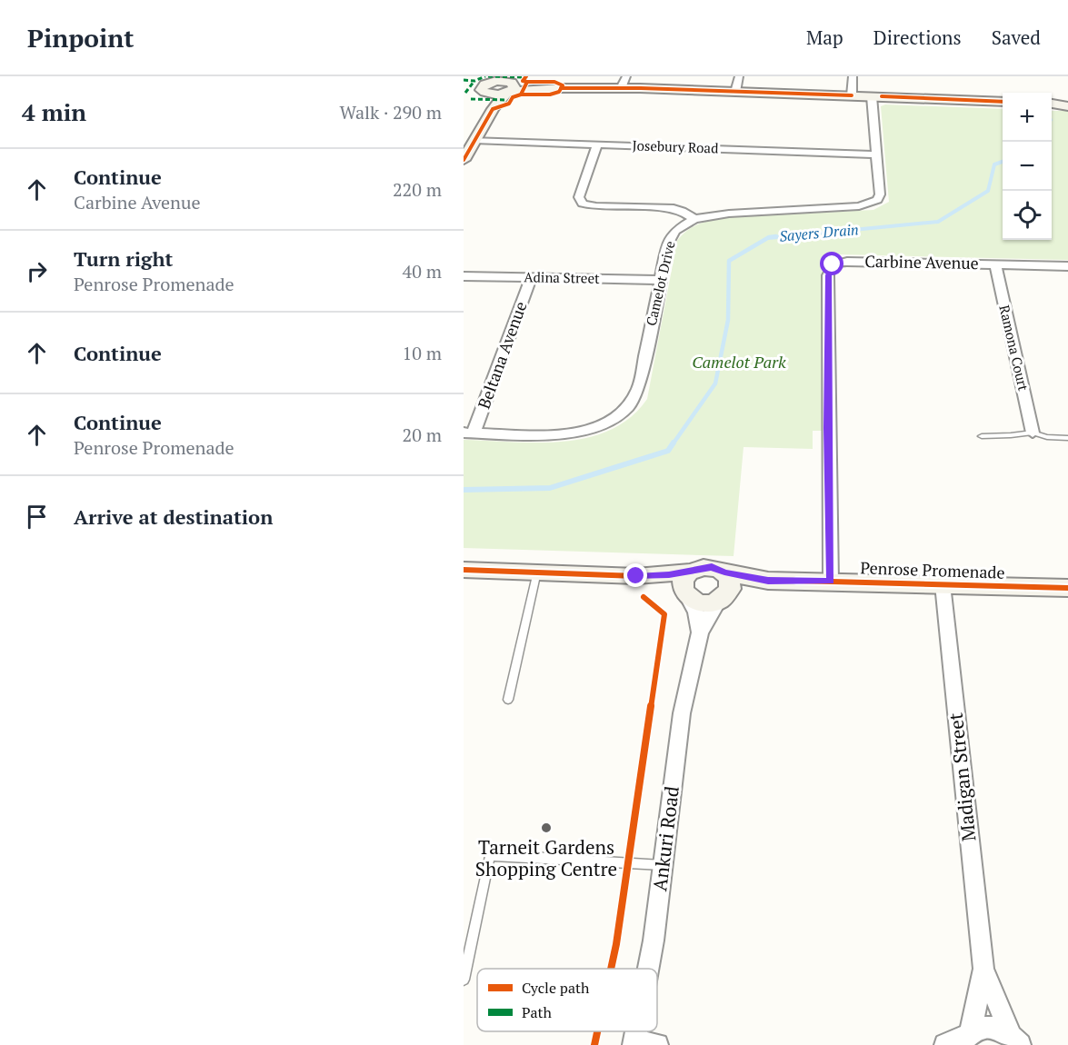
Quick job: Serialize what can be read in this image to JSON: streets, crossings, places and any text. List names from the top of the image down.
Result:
{
  "streets": {
    "street": [
      "Josebury Road",
      "Carbine Avenue",
      "Adina Street",
      "Camelot Drive",
      "Ramona Court",
      "Beltana Avenue",
      "Penrose Promenade",
      "Madigan Street",
      "Ankuri Road"
    ]
  },
  "crossings": [
    ["Josebury Road", "Camelot Drive"],
    ["Carbine Avenue", "Ramona Court"],
    ["Carbine Avenue", "Penrose Promenade"],
    ["Adina Street", "Camelot Drive"],
    ["Adina Street", "Beltana Avenue"],
    ["Camelot Drive", "Beltana Avenue"],
    ["Penrose Promenade", "Madigan Street"],
    ["Penrose Promenade", "Ankuri Road"]
  ],
  "water": ["Sayers Drain"],
  "parks": ["Camelot Park"],
  "places": ["Tarneit Gardens Shopping Centre"],
  "legend": ["Cycle path", "Path"],
  "page": {
    "header": "Pinpoint",
    "nav": ["Map", "Directions", "Saved"],
    "heading": ["4 min", "Walk · 290 m"],
    "map_buttons": ["+", "−"],
    "list": [
      ["Continue", "Carbine Avenue", "220 m"],
      ["Turn right", "Penrose Promenade", "40 m"],
      ["Continue", "10 m"],
      ["Continue", "Penrose Promenade", "20 m"],
      "Arrive at destination"
    ]
  }
}
